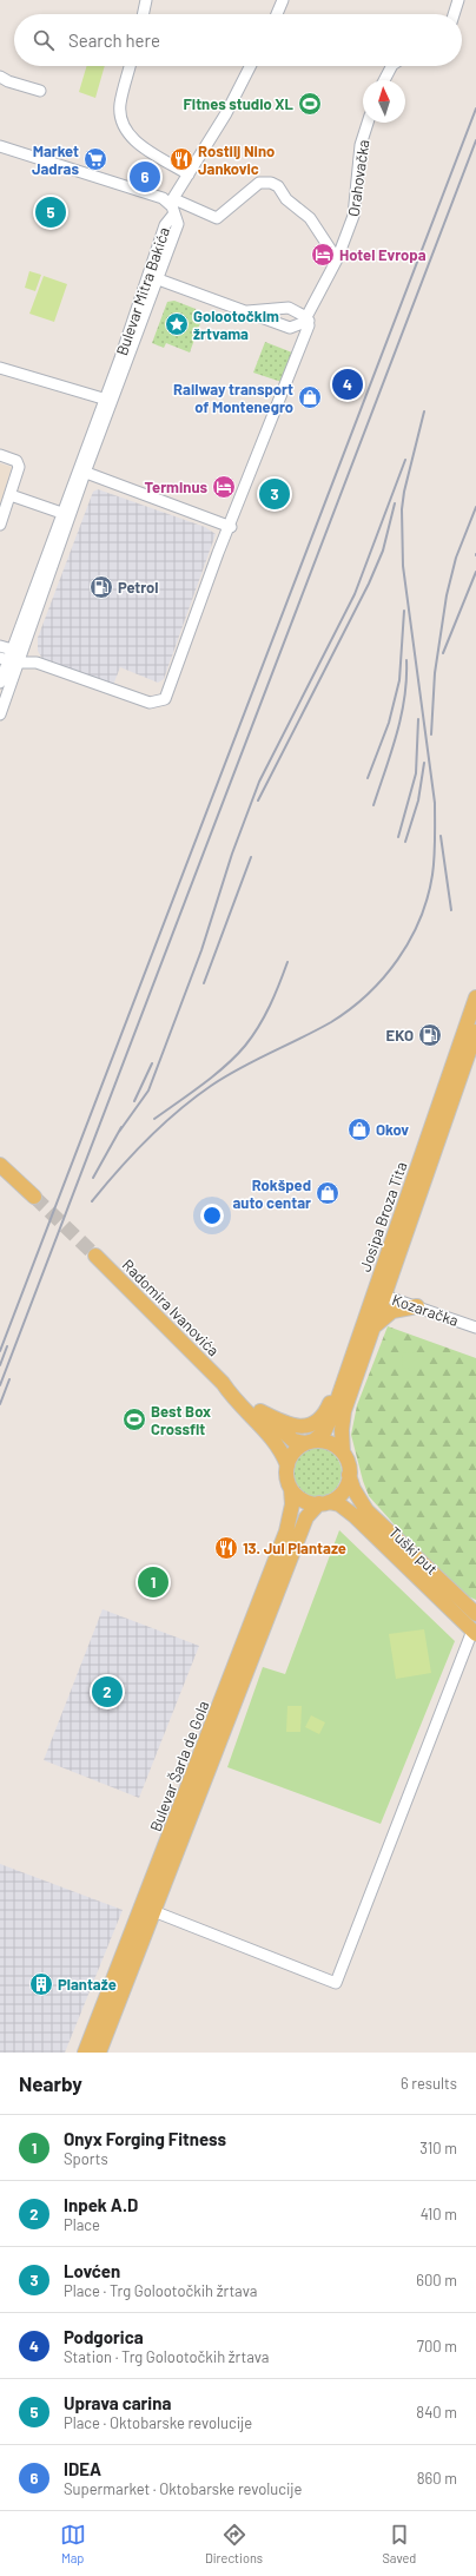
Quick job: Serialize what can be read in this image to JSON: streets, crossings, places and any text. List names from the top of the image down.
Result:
{
  "streets": {
    "main road": [
      "Josipa Broza Tita",
      "Radomira Ivanovića",
      "Tuški put",
      "Bulevar Šarla de Gola"
    ],
    "street": ["Orahovačka", "Bulevar Mitra Bakića", "Kozaračka"]
  },
  "crossings": [
    ["Orahovačka", "Bulevar Mitra Bakića"],
    ["Josipa Broza Tita", "Kozaračka"],
    ["Josipa Broza Tita", "Tuški put"],
    ["Josipa Broza Tita", "Bulevar Šarla de Gola"],
    ["Tuški put", "Bulevar Šarla de Gola"]
  ],
  "places": {
    "sports": ["Fitnes studio XL", "Best Box Crossfit"],
    "supermarket": ["Market Jadras"],
    "restaurant": ["Rostilj Nino Jankovic", "13. Jul Plantaze"],
    "hotel": ["Hotel Evropa", "Terminus"],
    "place": ["Golootočkim žrtvama"],
    "shop": ["Railway transport of Montenegro", "Okov", "Rokšped auto centar"],
    "fuel station": ["Petrol", "EKO"],
    "building": ["Plantaže"]
  },
  "north": "top",
  "page": {
    "search": "Search here",
    "pins": [
      "6",
      "5",
      "4",
      "3",
      "1",
      "2"
    ],
    "heading": ["Nearby", "6 results"],
    "list": [
      {
        "mark": "1",
        "name": "Onyx Forging Fitness",
        "note": "Sports",
        "value": "310 m"
      },
      {
        "mark": "2",
        "name": "Inpek A.D",
        "note": "Place",
        "value": "410 m"
      },
      {
        "mark": "3",
        "name": "Lovćen",
        "note": "Place · Trg Golootočkih žrtava",
        "value": "600 m"
      },
      {
        "mark": "4",
        "name": "Podgorica",
        "note": "Station · Trg Golootočkih žrtava",
        "value": "700 m"
      },
      {
        "mark": "5",
        "name": "Uprava carina",
        "note": "Place · Oktobarske revolucije",
        "value": "840 m"
      },
      {
        "mark": "6",
        "name": "IDEA",
        "note": "Supermarket · Oktobarske revolucije",
        "value": "860 m"
      }
    ],
    "nav": ["Map", "Directions", "Saved"]
  }
}
